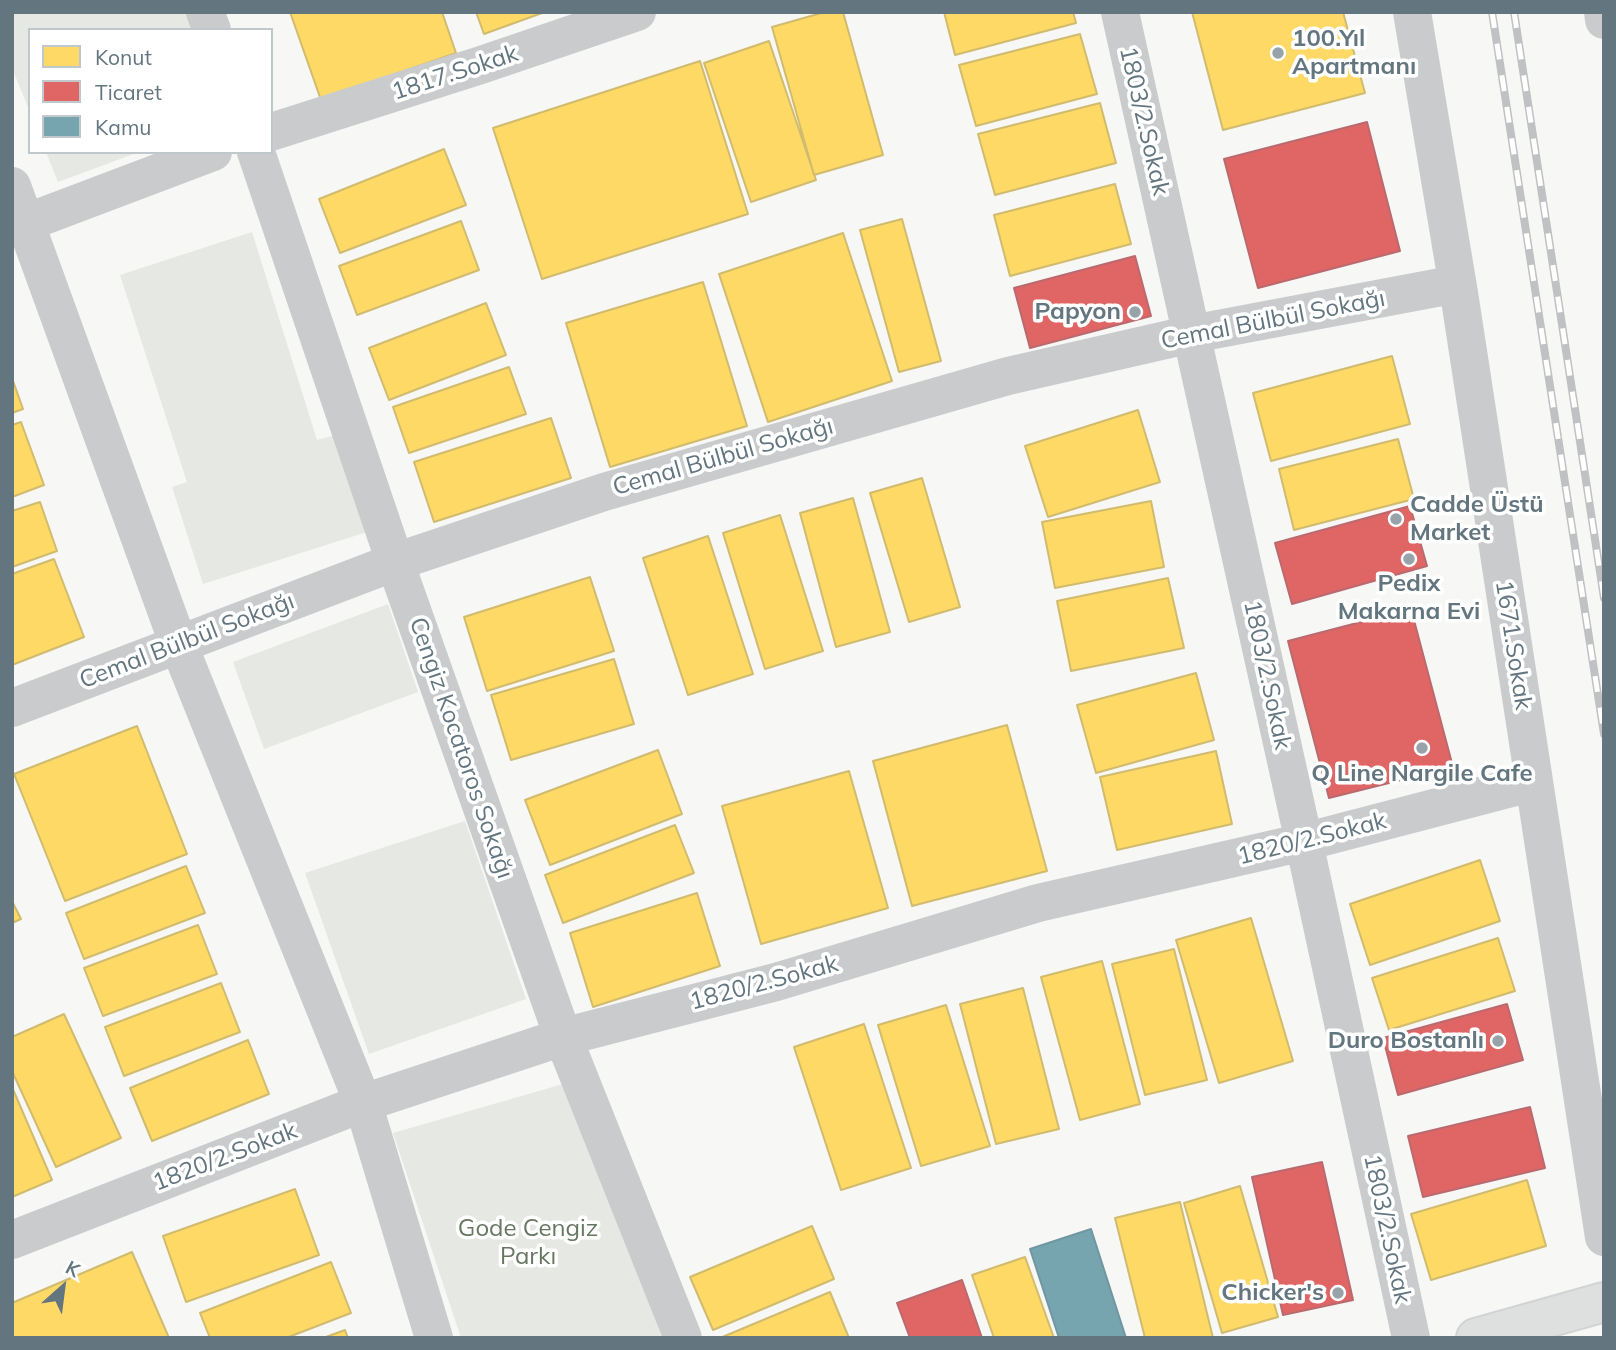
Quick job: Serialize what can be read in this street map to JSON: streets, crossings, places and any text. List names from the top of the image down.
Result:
{
  "streets": {
    "street": [
      "1817.Sokak",
      "1803/2.Sokak",
      "Cemal Bülbül Sokağı",
      "1671.Sokak",
      "Cengiz Kocatoros Sokağı",
      "1820/2.Sokak"
    ]
  },
  "crossings": [
    ["1803/2.Sokak", "Cemal Bülbül Sokağı"],
    ["1803/2.Sokak", "1820/2.Sokak"],
    ["Cemal Bülbül Sokağı", "1671.Sokak"],
    ["Cemal Bülbül Sokağı", "Cengiz Kocatoros Sokağı"],
    ["1671.Sokak", "1820/2.Sokak"],
    ["Cengiz Kocatoros Sokağı", "1820/2.Sokak"]
  ],
  "parks": ["Gode Cengiz Parkı"],
  "places": [
    "100.Yıl Apartmanı",
    "Papyon",
    "Cadde Üstü Market",
    "Pedix Makarna Evi",
    "Q Line Nargile Cafe",
    "Duro Bostanlı",
    "Chicker's"
  ],
  "legend": ["Konut", "Ticaret", "Kamu"],
  "north": "top right"
}
